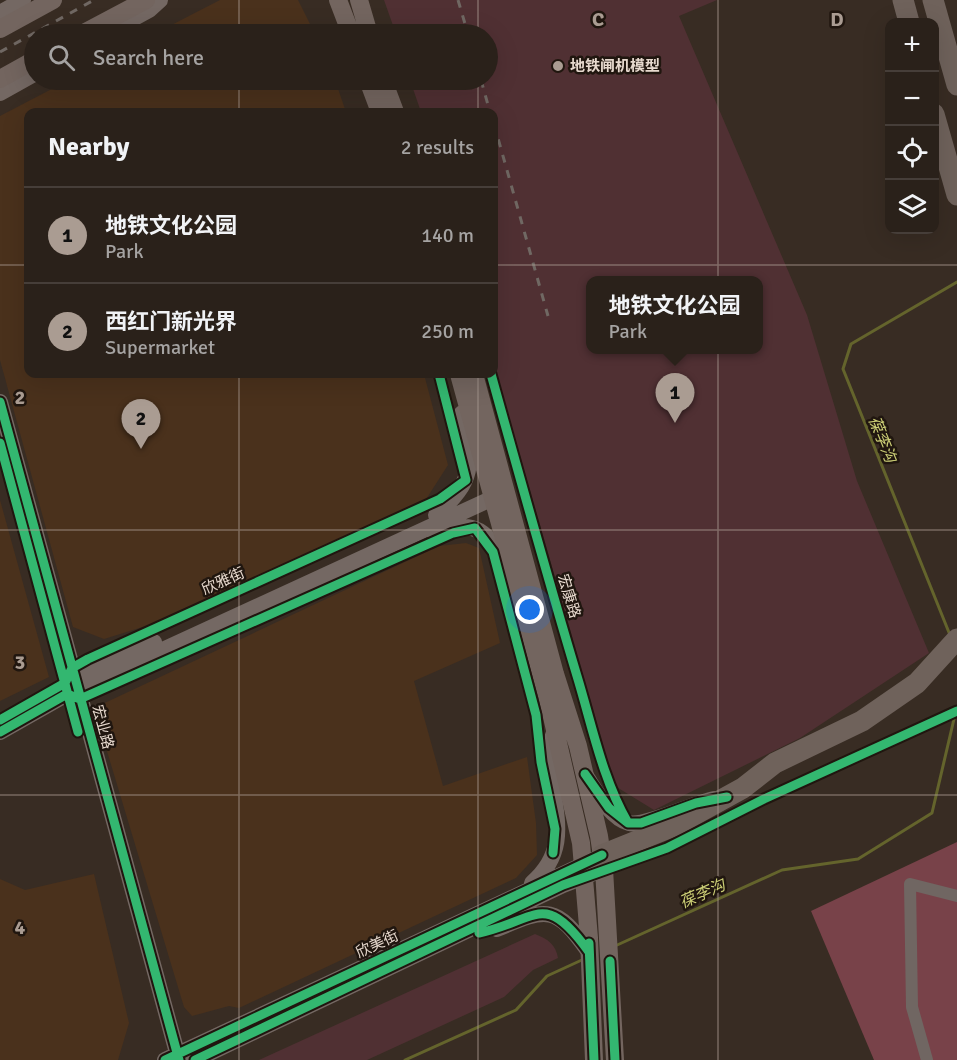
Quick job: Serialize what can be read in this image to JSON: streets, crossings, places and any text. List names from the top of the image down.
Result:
{
  "streets": {
    "street": ["欣雅街", "宏业路", "欣美街"],
    "cycle path": ["宏康路"]
  },
  "crossings": [
    ["欣雅街", "宏业路"],
    ["宏业路", "欣美街"]
  ],
  "water": ["葆李沟"],
  "places": ["地铁闸机模型"],
  "page": {
    "map_buttons": ["+", "−"],
    "search": "Search here",
    "heading": ["Nearby", "2 results"],
    "list": [
      {
        "mark": "1",
        "name": "地铁文化公园",
        "note": "Park",
        "value": "140 m"
      },
      {
        "mark": "2",
        "name": "西红门新光界",
        "note": "Supermarket",
        "value": "250 m"
      }
    ],
    "popup": ["地铁文化公园", "Park"],
    "pins": ["1", "2"]
  },
  "grid": {
    "columns": ["C", "D"],
    "rows": ["2", "3", "4"]
  }
}
